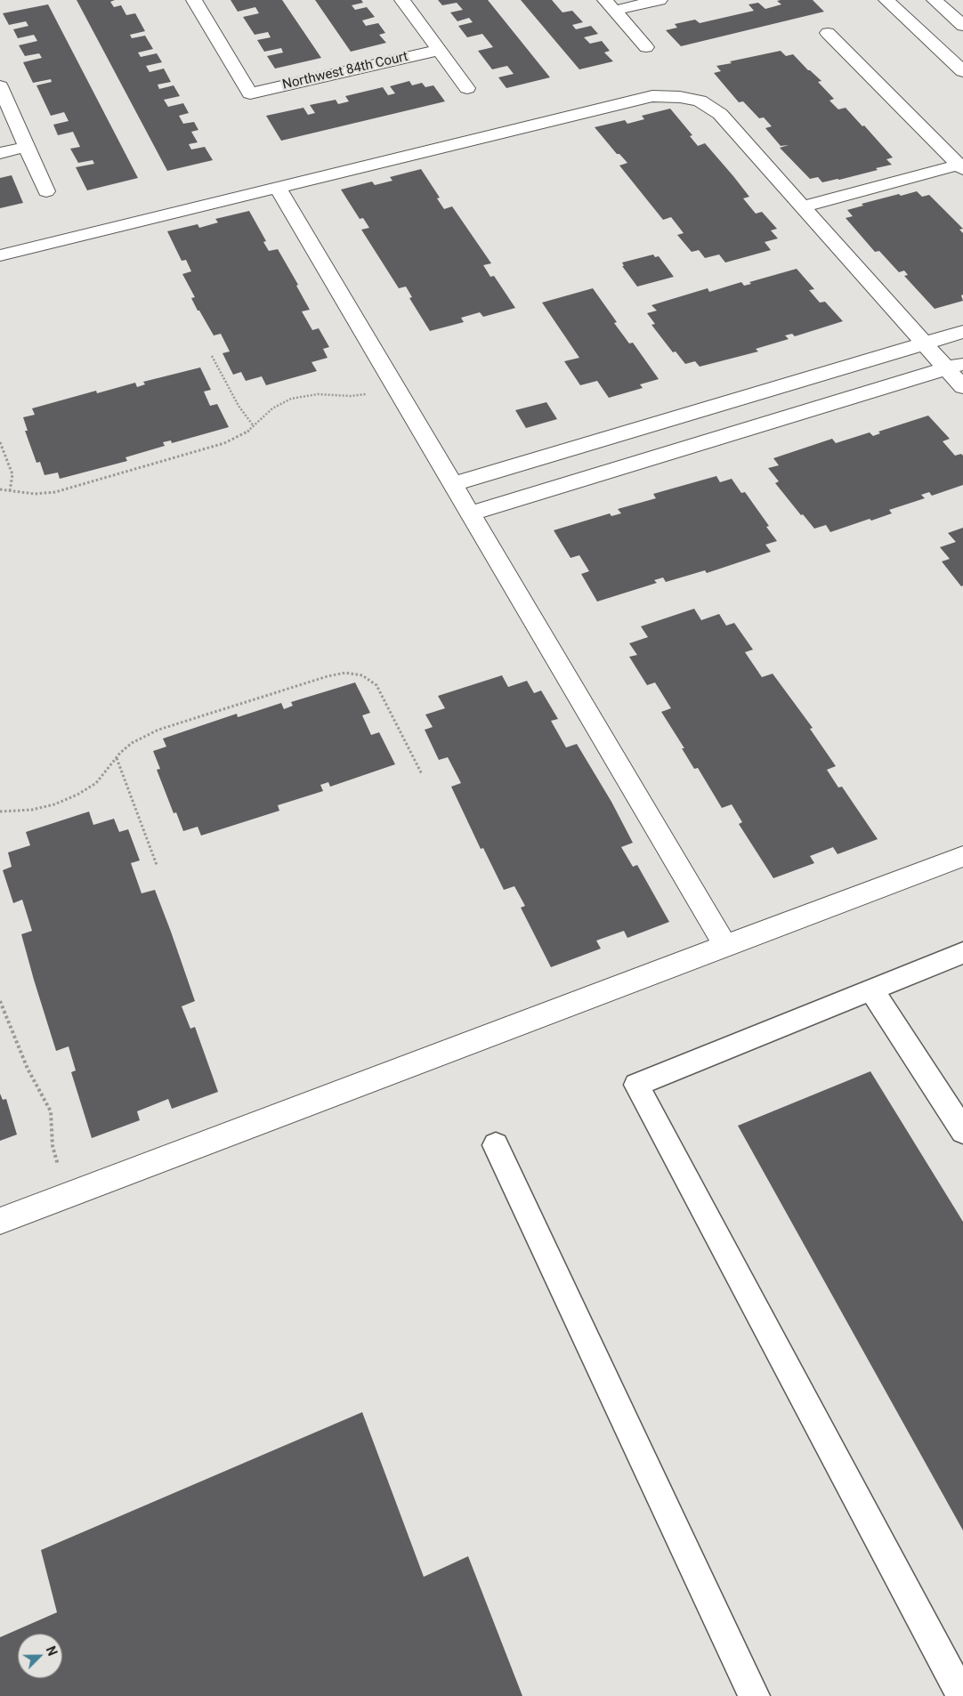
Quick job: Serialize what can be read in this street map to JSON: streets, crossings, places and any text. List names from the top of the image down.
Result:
{
  "streets": {
    "street": ["Northwest 84th Court"]
  },
  "north": "top right"
}
